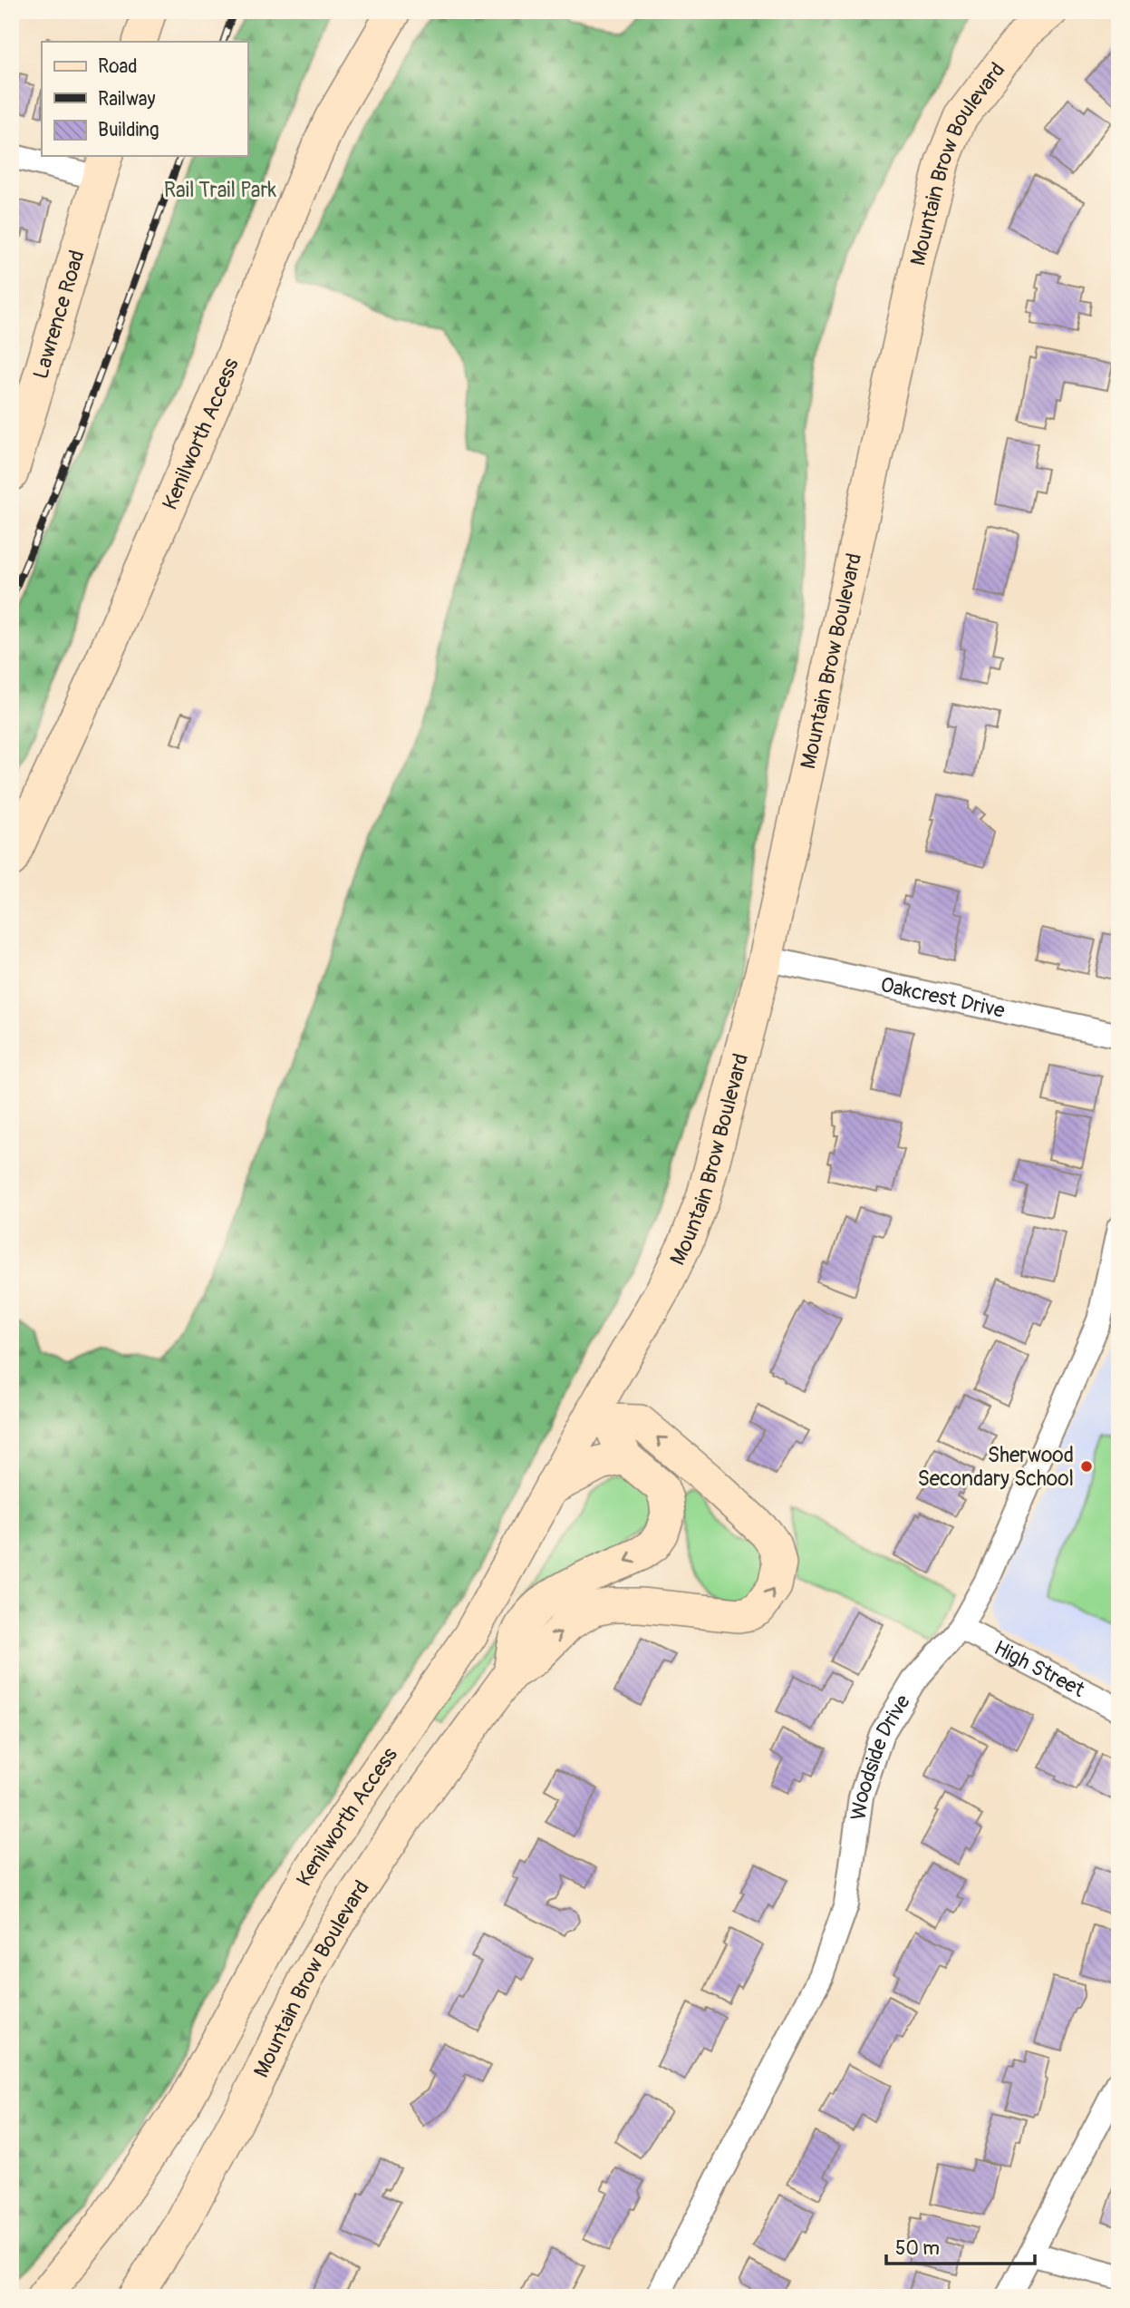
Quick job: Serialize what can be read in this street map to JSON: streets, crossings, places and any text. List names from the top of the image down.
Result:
{
  "streets": {
    "main road": ["Mountain Brow Boulevard", "Lawrence Road", "Kenilworth Access"],
    "street": ["Oakcrest Drive", "High Street", "Woodside Drive"]
  },
  "crossings": [
    ["Mountain Brow Boulevard", "Kenilworth Access"],
    ["Mountain Brow Boulevard", "Oakcrest Drive"],
    ["High Street", "Woodside Drive"]
  ],
  "parks": ["Rail Trail Park"],
  "places": ["Sherwood Secondary School"],
  "legend": ["Road", "Railway", "Building"],
  "scale_bar": "50 m"
}
